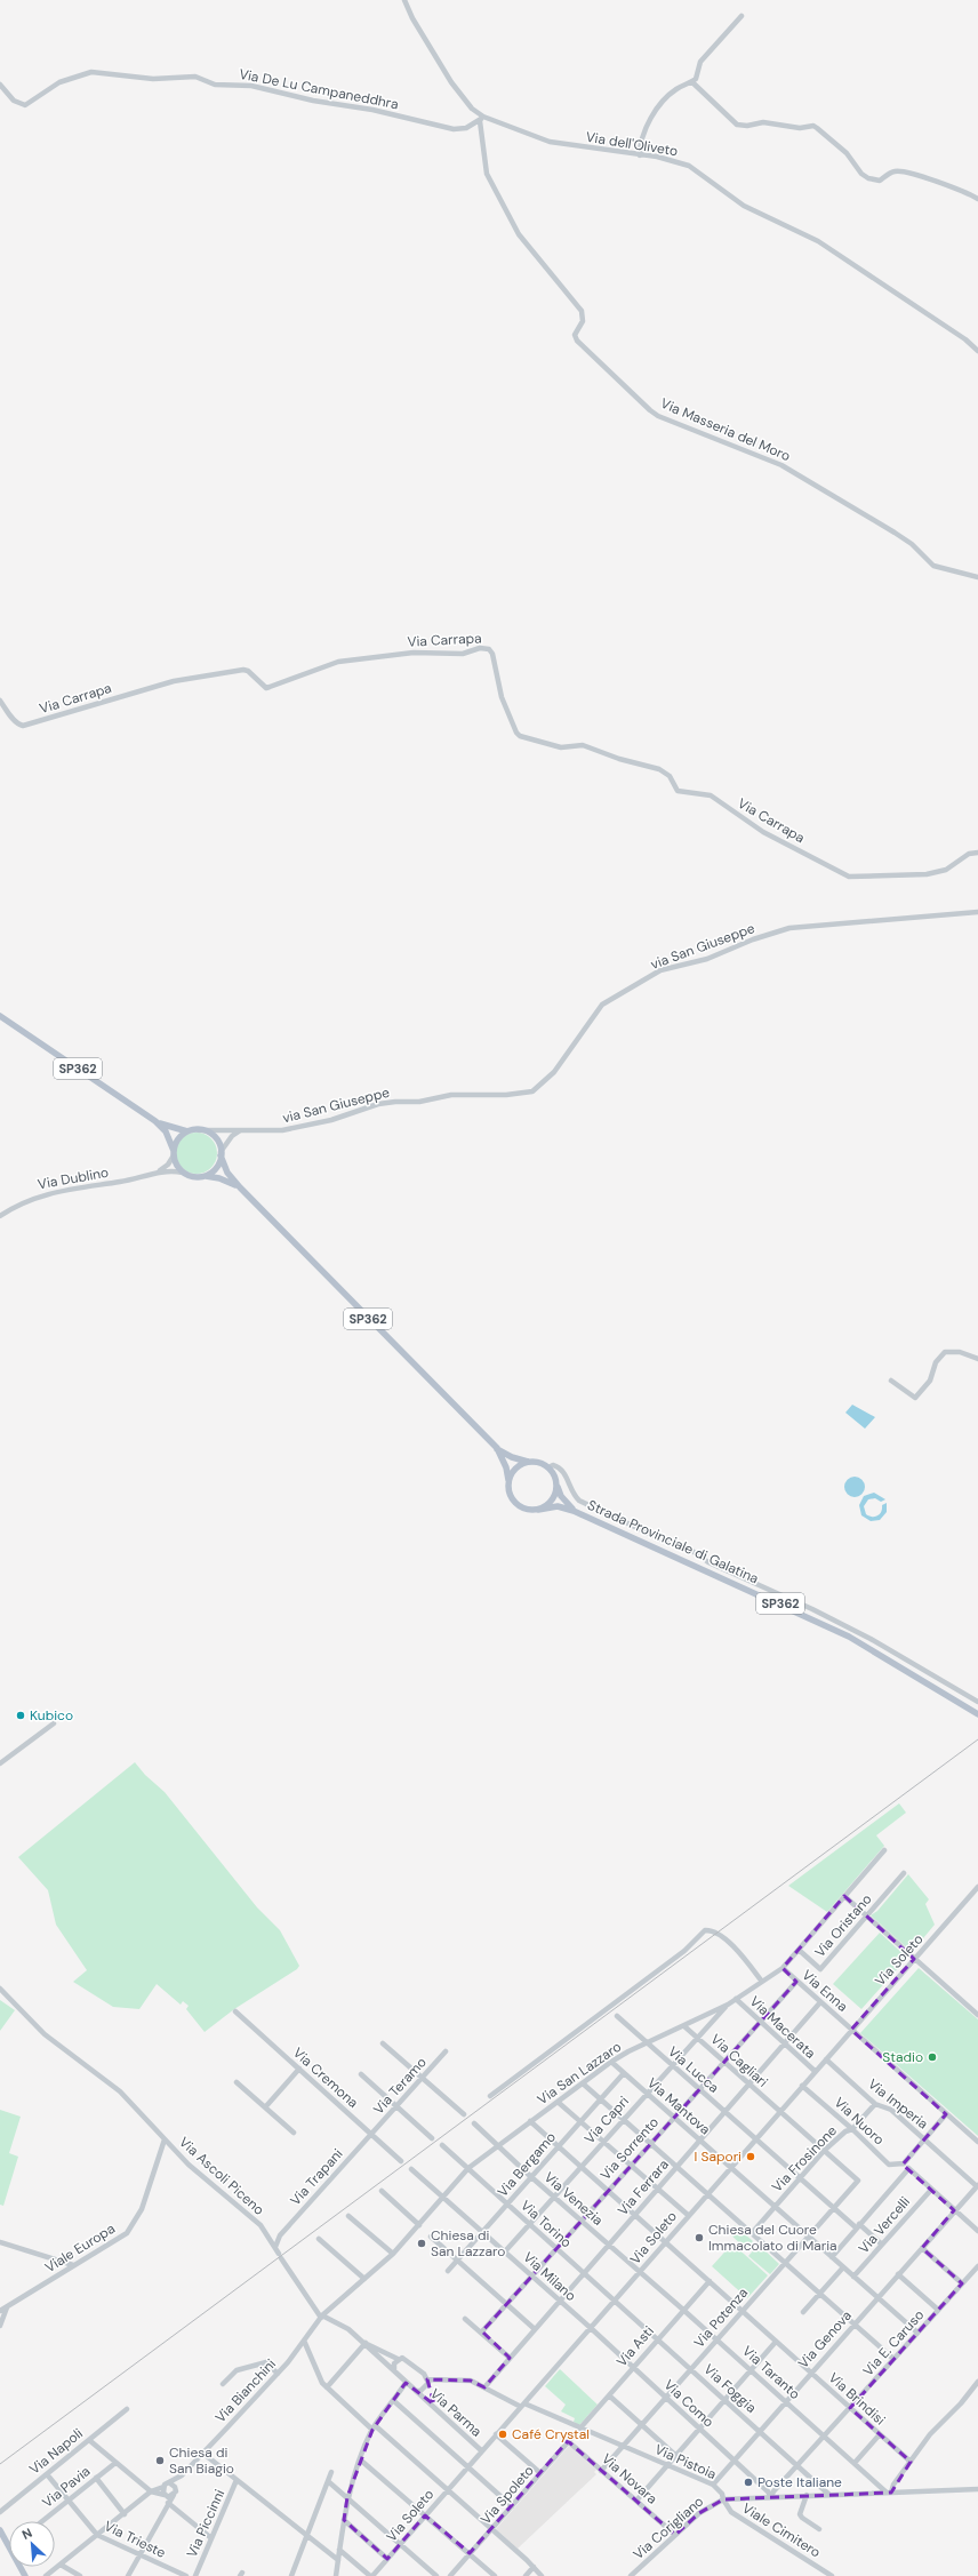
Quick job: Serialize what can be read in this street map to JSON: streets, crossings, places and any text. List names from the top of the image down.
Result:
{
  "streets": {
    "main road": ["SP362", "Strada Provinciale di Galatina"],
    "street": [
      "Via De Lu Campaneddhra",
      "Via dell'Oliveto",
      "Via Masseria del Moro",
      "Via Carrapa",
      "via San Giuseppe",
      "Via Dublino",
      "Via Oristano",
      "Via Soleto",
      "Via Enna",
      "Via Macerata",
      "Via Cagliari",
      "Via Lucca",
      "Via San Lazzaro",
      "Via Cremona",
      "Via Teramo",
      "Via Imperia",
      "Via Mantova",
      "Via Capri",
      "Via Nuoro",
      "Via Sorrento",
      "Via Frosinone",
      "Via Bergamo",
      "Via Ascoli Piceno",
      "Via Trapani",
      "Via Ferrara",
      "Via Venezia",
      "Via Torino",
      "Via Vercelli",
      "Viale Europa",
      "Via Milano",
      "Via Potenza",
      "Via Genova",
      "Via E. Caruso",
      "Via Asti",
      "Via Taranto",
      "Via Foggia",
      "Via Bianchini",
      "Via Brindisi",
      "Via Como",
      "Via Parma",
      "Via Napoli",
      "Via Pistoia",
      "Via Novara",
      "Via Pavia",
      "Via Spoleto",
      "Via Piccinni",
      "Via Corigliano",
      "Viale Cimitero",
      "Via Trieste"
    ]
  },
  "crossings": [
    ["Via De Lu Campaneddhra", "Via dell'Oliveto"],
    ["Via De Lu Campaneddhra", "Via Masseria del Moro"],
    ["Via dell'Oliveto", "Via Masseria del Moro"],
    ["via San Giuseppe", "SP362"],
    ["via San Giuseppe", "Via Dublino"],
    ["via San Giuseppe", "Strada Provinciale di Galatina"],
    ["SP362", "Via Dublino"],
    ["SP362", "Strada Provinciale di Galatina"],
    ["Via Dublino", "Strada Provinciale di Galatina"],
    ["Via Oristano", "Via San Lazzaro"],
    ["Via Soleto", "Via Enna"],
    ["Via Soleto", "Via Macerata"],
    ["Via Soleto", "Via Cagliari"],
    ["Via Soleto", "Via Lucca"],
    ["Via Soleto", "Via Imperia"],
    ["Via Soleto", "Via Mantova"],
    ["Via Soleto", "Via Nuoro"],
    ["Via Soleto", "Via Venezia"],
    ["Via Soleto", "Via Torino"],
    ["Via Soleto", "Via Milano"],
    ["Via Soleto", "Via Taranto"],
    ["Via Soleto", "Via Foggia"],
    ["Via Soleto", "Via Brindisi"],
    ["Via Soleto", "Via Como"],
    ["Via Soleto", "Via Parma"],
    ["Via Soleto", "Via Pistoia"],
    ["Via Enna", "Via San Lazzaro"],
    ["Via Enna", "Via Sorrento"],
    ["Via Enna", "Via Ferrara"],
    ["Via Macerata", "Via San Lazzaro"],
    ["Via Macerata", "Via Sorrento"],
    ["Via Macerata", "Via Ferrara"],
    ["Via Cagliari", "Via San Lazzaro"],
    ["Via Cagliari", "Via Capri"],
    ["Via Cagliari", "Via Sorrento"],
    ["Via Cagliari", "Via Frosinone"],
    ["Via Cagliari", "Via Ferrara"],
    ["Via Cagliari", "Via Potenza"],
    ["Via Lucca", "Via San Lazzaro"],
    ["Via Lucca", "Via Capri"],
    ["Via Lucca", "Via Sorrento"],
    ["Via Lucca", "Via Frosinone"],
    ["Via Lucca", "Via Ferrara"],
    ["Via Lucca", "Via Vercelli"],
    ["Via Lucca", "Via Potenza"],
    ["Via San Lazzaro", "Via Mantova"],
    ["Via San Lazzaro", "Via Capri"],
    ["Via San Lazzaro", "Via Ascoli Piceno"],
    ["Via San Lazzaro", "Via Venezia"],
    ["Via San Lazzaro", "Via Torino"],
    ["Via San Lazzaro", "Via Milano"],
    ["Via San Lazzaro", "Via Bianchini"],
    ["Via San Lazzaro", "Via Brindisi"],
    ["Via Cremona", "Via Teramo"],
    ["Via Cremona", "Via Trapani"],
    ["Via Teramo", "Via Trapani"],
    ["Via Imperia", "Via Frosinone"],
    ["Via Imperia", "Via Genova"],
    ["Via Mantova", "Via Capri"],
    ["Via Mantova", "Via Sorrento"],
    ["Via Mantova", "Via Frosinone"],
    ["Via Mantova", "Via Bergamo"],
    ["Via Mantova", "Via Ferrara"],
    ["Via Mantova", "Via Vercelli"],
    ["Via Mantova", "Via Potenza"],
    ["Via Mantova", "Via Genova"],
    ["Via Mantova", "Via E. Caruso"],
    ["Via Capri", "Via Venezia"],
    ["Via Capri", "Via Torino"],
    ["Via Capri", "Via Milano"],
    ["Via Capri", "Via Brindisi"],
    ["Via Nuoro", "Via Frosinone"],
    ["Via Sorrento", "Via Venezia"],
    ["Via Sorrento", "Via Torino"],
    ["Via Sorrento", "Via Milano"],
    ["Via Sorrento", "Via Brindisi"],
    ["Via Bergamo", "Via Venezia"],
    ["Via Bergamo", "Via Torino"],
    ["Via Bergamo", "Via Milano"],
    ["Via Bergamo", "Via Brindisi"],
    ["Via Ascoli Piceno", "Via Trapani"],
    ["Via Ascoli Piceno", "Viale Europa"],
    ["Via Ascoli Piceno", "Via Bianchini"],
    ["Via Ferrara", "Via Venezia"],
    ["Via Ferrara", "Via Torino"],
    ["Via Ferrara", "Via Milano"],
    ["Via Ferrara", "Via Brindisi"],
    ["Via Ferrara", "Via Pistoia"],
    ["Via Venezia", "Via Taranto"],
    ["Via Torino", "Via Foggia"],
    ["Via Milano", "Via Como"],
    ["Via Potenza", "Via Taranto"],
    ["Via Potenza", "Via Foggia"],
    ["Via Potenza", "Via Brindisi"],
    ["Via Potenza", "Via Como"],
    ["Via Potenza", "Via Pistoia"],
    ["Via Potenza", "Via Novara"],
    ["Via Genova", "Via Taranto"],
    ["Via Genova", "Via Foggia"],
    ["Via Genova", "Via Brindisi"],
    ["Via Genova", "Via Como"],
    ["Via Genova", "Via Pistoia"],
    ["Via E. Caruso", "Via Taranto"],
    ["Via E. Caruso", "Via Foggia"],
    ["Via E. Caruso", "Via Brindisi"],
    ["Via E. Caruso", "Via Como"],
    ["Via E. Caruso", "Via Pistoia"],
    ["Via Asti", "Via Taranto"],
    ["Via Asti", "Via Foggia"],
    ["Via Asti", "Via Brindisi"],
    ["Via Asti", "Via Como"],
    ["Via Asti", "Via Pistoia"],
    ["Via Asti", "Via Spoleto"],
    ["Via Taranto", "Via Pistoia"],
    ["Via Foggia", "Via Pistoia"],
    ["Via Como", "Via Pistoia"],
    ["Via Napoli", "Via Trieste"],
    ["Via Pistoia", "Via Spoleto"],
    ["Via Pistoia", "Via Corigliano"],
    ["Via Pistoia", "Viale Cimitero"],
    ["Via Novara", "Via Spoleto"],
    ["Via Novara", "Via Corigliano"],
    ["Via Pavia", "Via Trieste"],
    ["Via Corigliano", "Viale Cimitero"]
  ],
  "places": [
    "Kubico",
    "Stadio",
    "I Sapori",
    "Chiesa del Cuore Immacolato di Maria",
    "Chiesa di San Lazzaro",
    "Café Crystal",
    "Chiesa di San Biagio",
    "Poste Italiane"
  ],
  "north": "top left"
}
